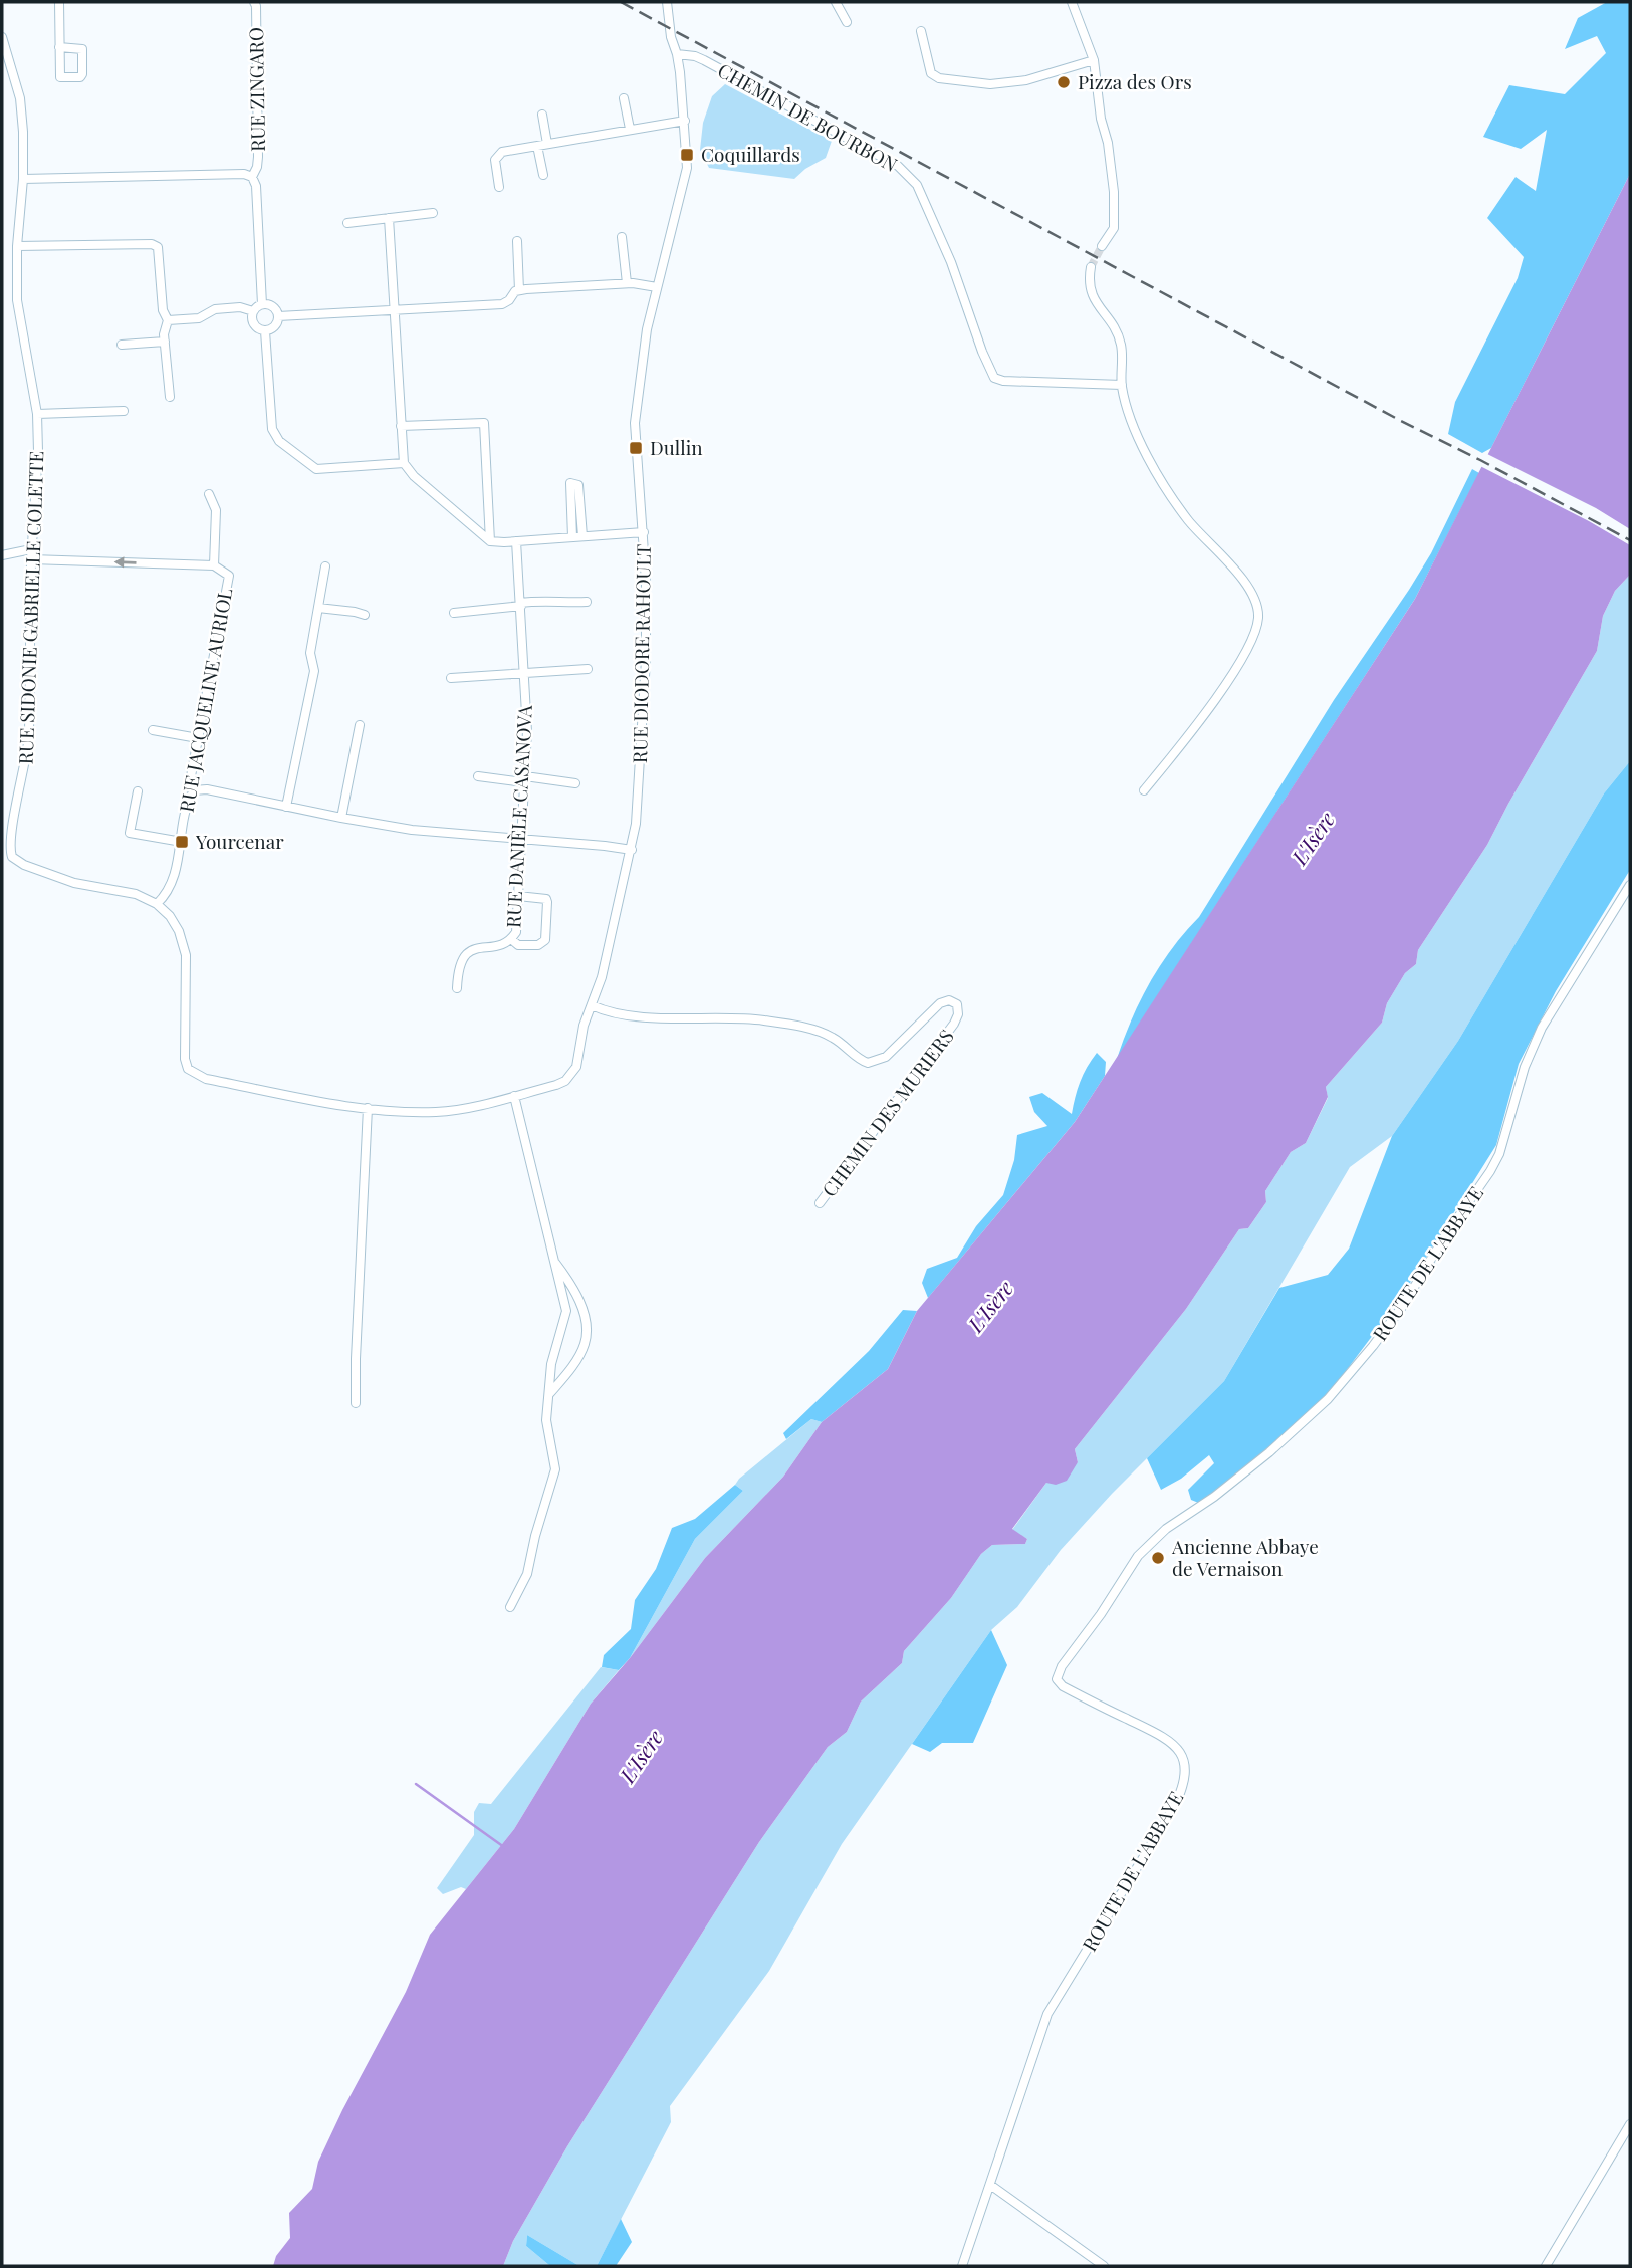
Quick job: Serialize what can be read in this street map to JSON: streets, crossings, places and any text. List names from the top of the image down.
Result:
{
  "streets": {
    "street": [
      "RUE ZINGARO",
      "CHEMIN DE BOURBON",
      "RUE SIDONIE GABRIELLE COLETTE",
      "RUE DIODORE RAHOULT",
      "RUE JACQUELINE AURIOL",
      "RUE DANIÈLE CASANOVA",
      "CHEMIN DES MURIERS",
      "ROUTE DE L'ABBAYE"
    ]
  },
  "crossings": [
    ["CHEMIN DE BOURBON", "RUE DIODORE RAHOULT"],
    ["RUE SIDONIE GABRIELLE COLETTE", "RUE JACQUELINE AURIOL"],
    ["RUE DIODORE RAHOULT", "CHEMIN DES MURIERS"]
  ],
  "water": ["L'Isère"],
  "places": {
    "other": ["Pizza des Ors", "Ancienne Abbaye de Vernaison"],
    "transit": ["Coquillards", "Dullin", "Yourcenar"]
  }
}
